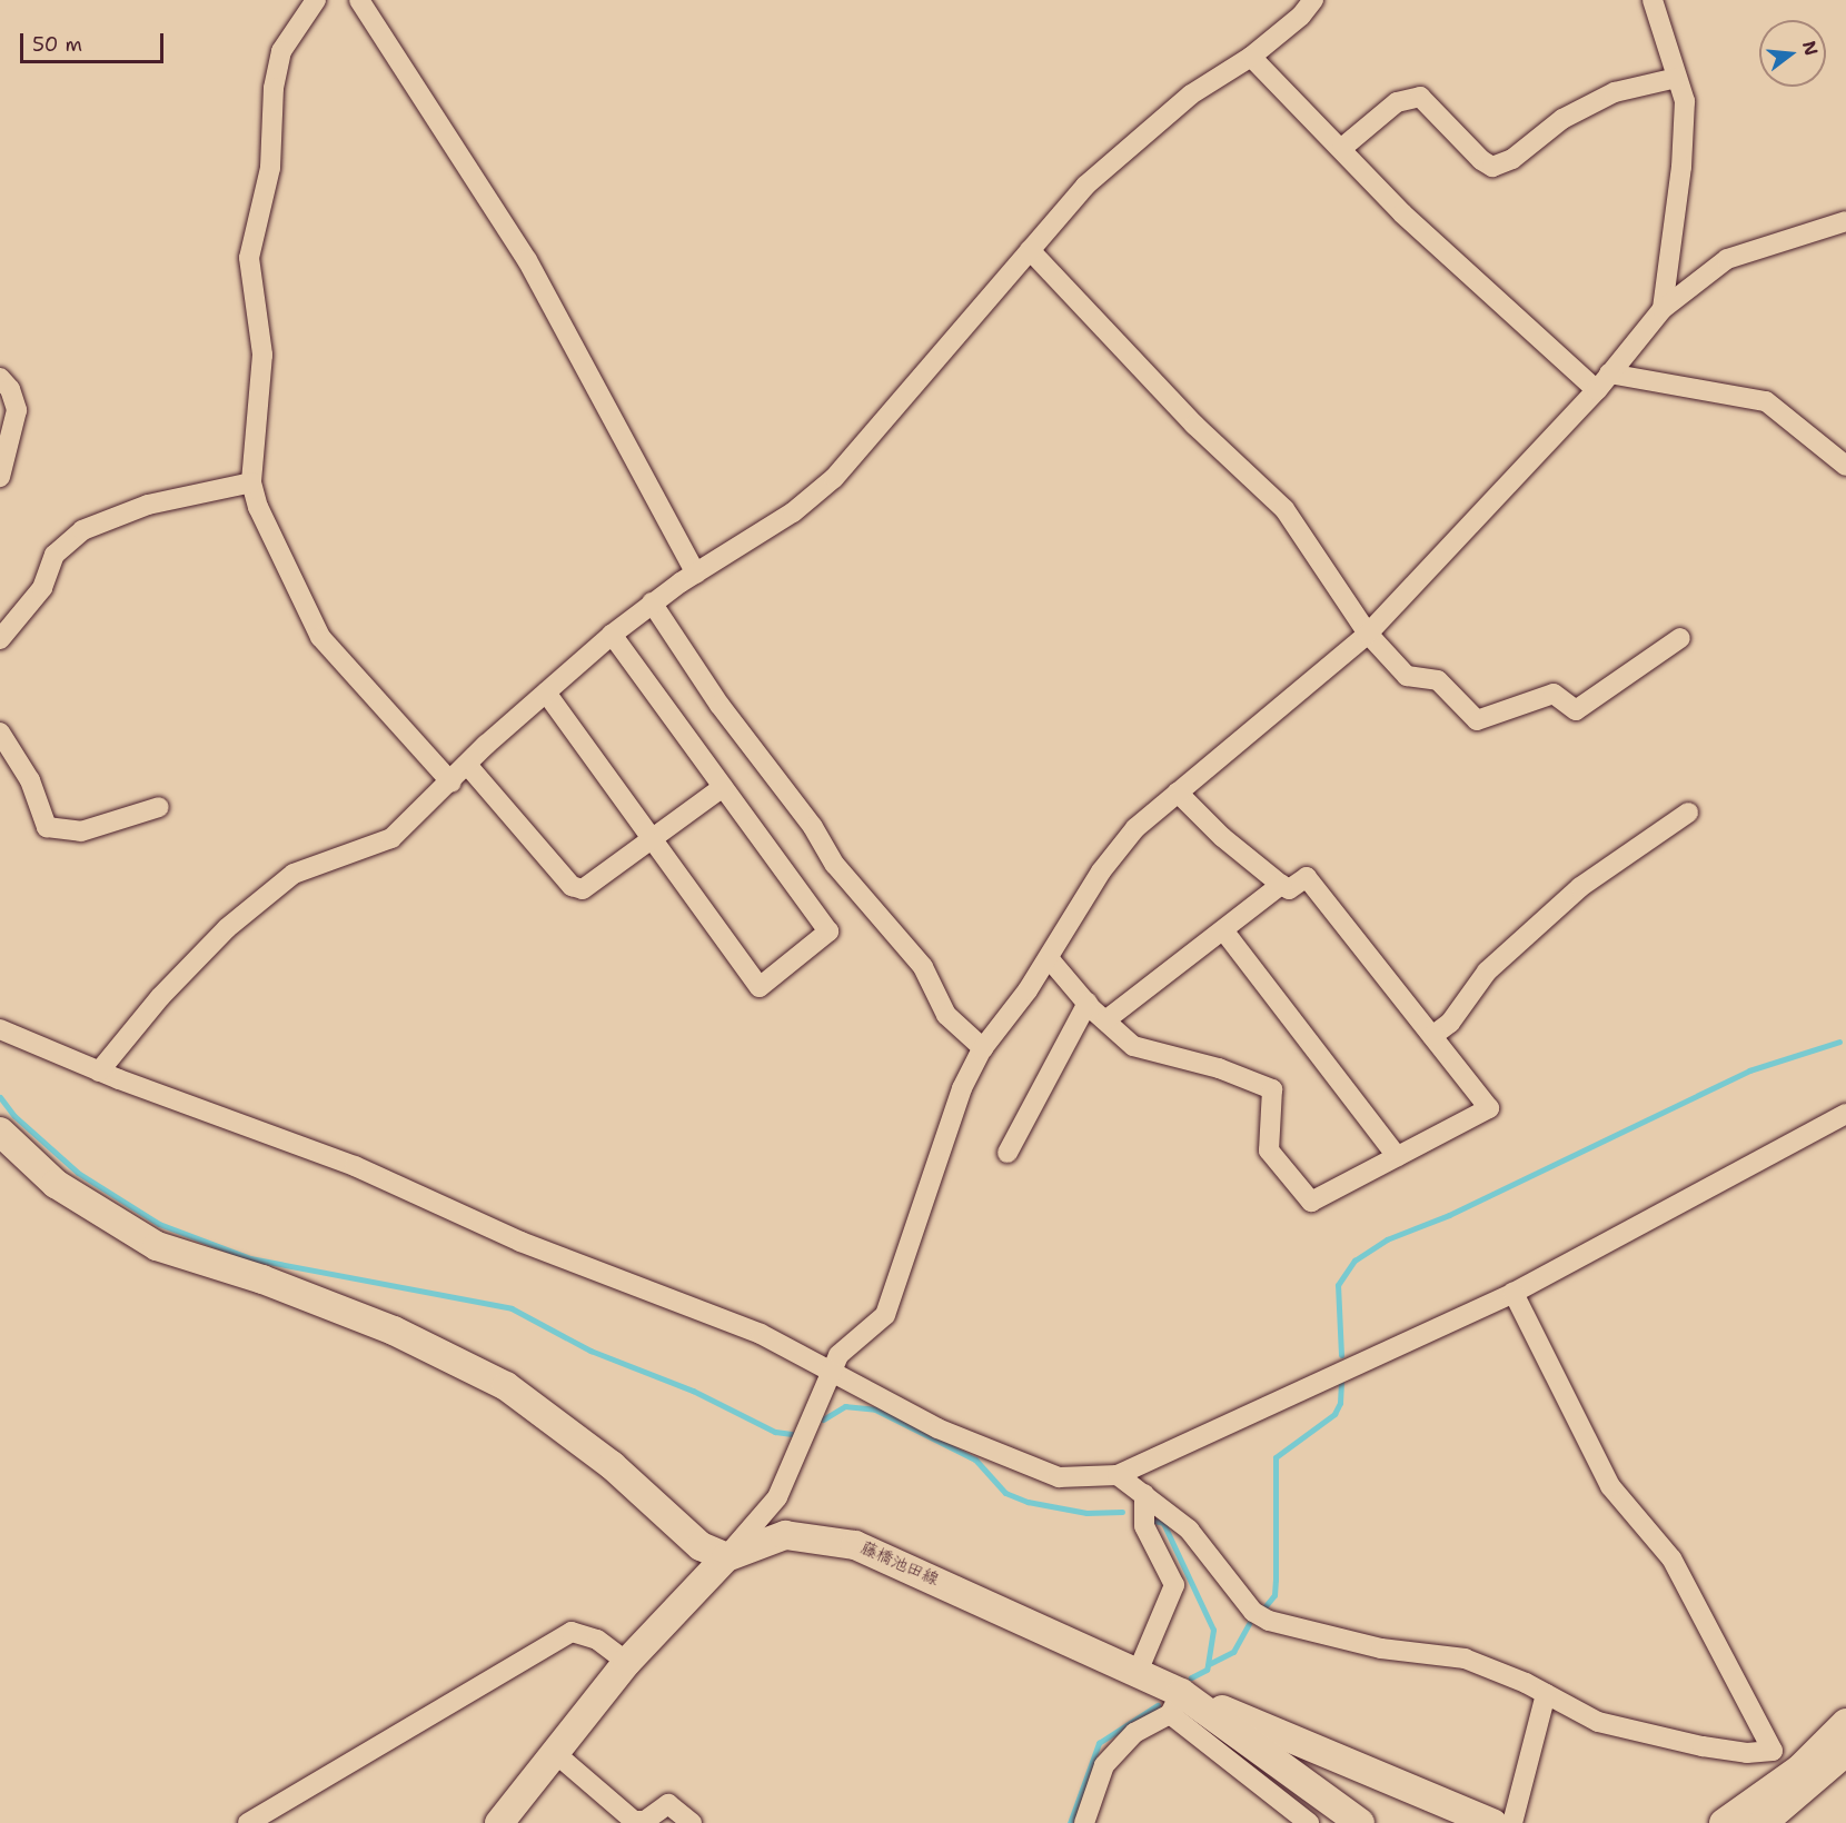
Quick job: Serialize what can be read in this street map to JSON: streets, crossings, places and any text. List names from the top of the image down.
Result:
{
  "streets": {
    "street": ["藤橋池田線"]
  },
  "scale_bar": "50 m",
  "north": "right"
}
